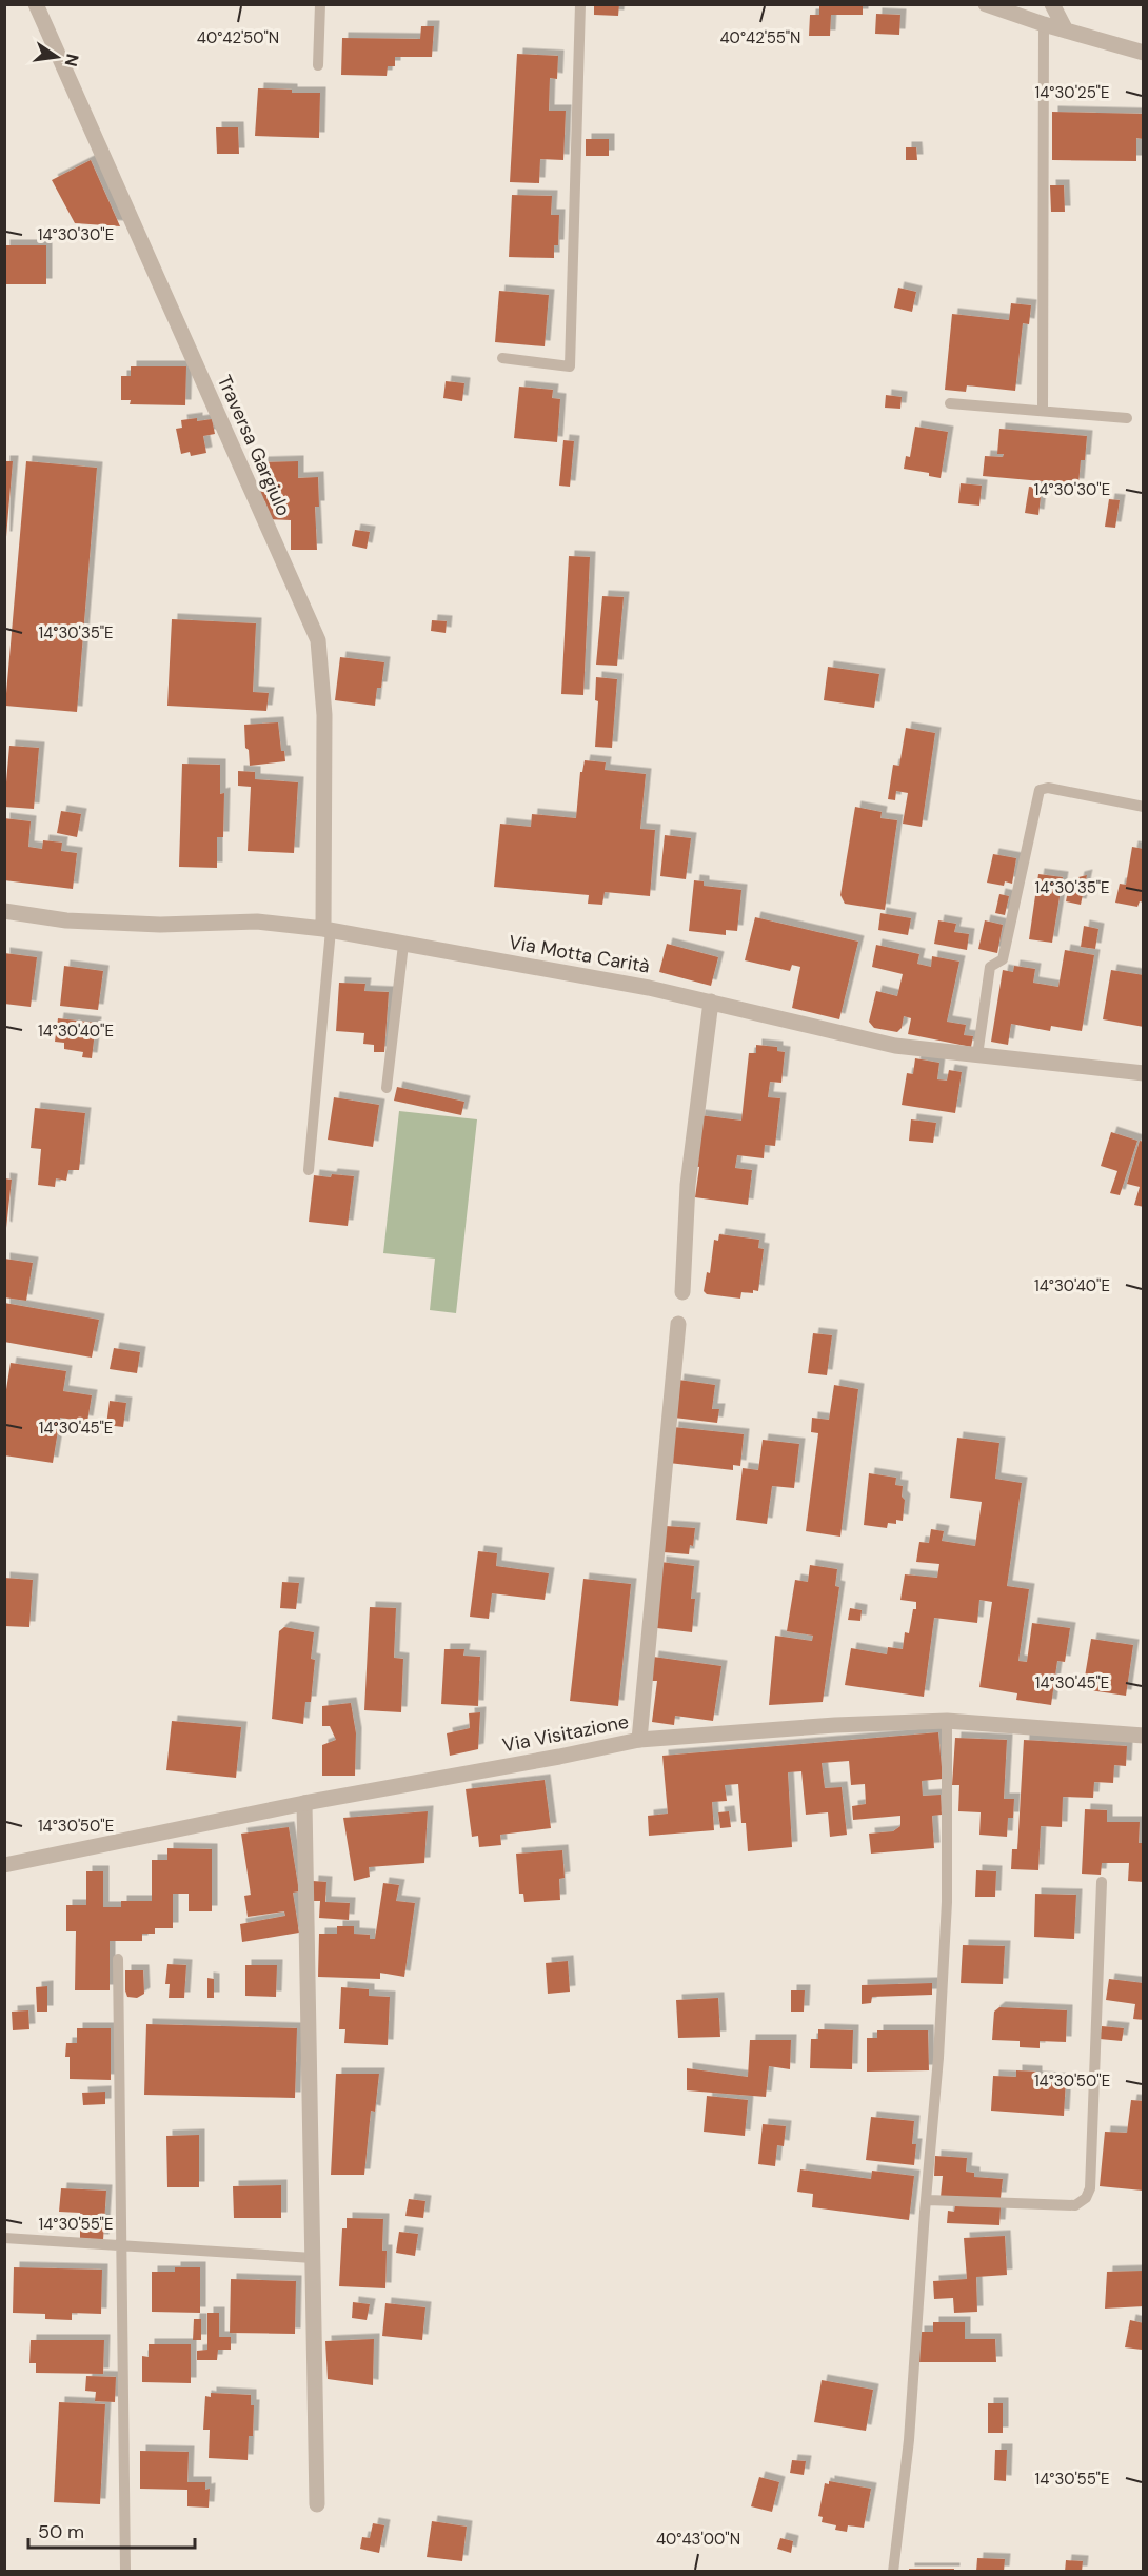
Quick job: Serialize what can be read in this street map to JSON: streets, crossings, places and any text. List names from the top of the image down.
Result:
{
  "streets": {
    "street": ["Traversa Gargiulo", "Via Motta Carità", "Via Visitazione"]
  },
  "crossings": [
    ["Traversa Gargiulo", "Via Motta Carità"]
  ],
  "scale_bar": "50 m",
  "north": "right",
  "coordinates": [
    "40°42'50\"N",
    "40°42'55\"N",
    "14°30'25\"E",
    "14°30'30\"E",
    "14°30'35\"E",
    "14°30'40\"E",
    "14°30'45\"E",
    "14°30'50\"E",
    "14°30'55\"E",
    "40°43'00\"N"
  ]
}
